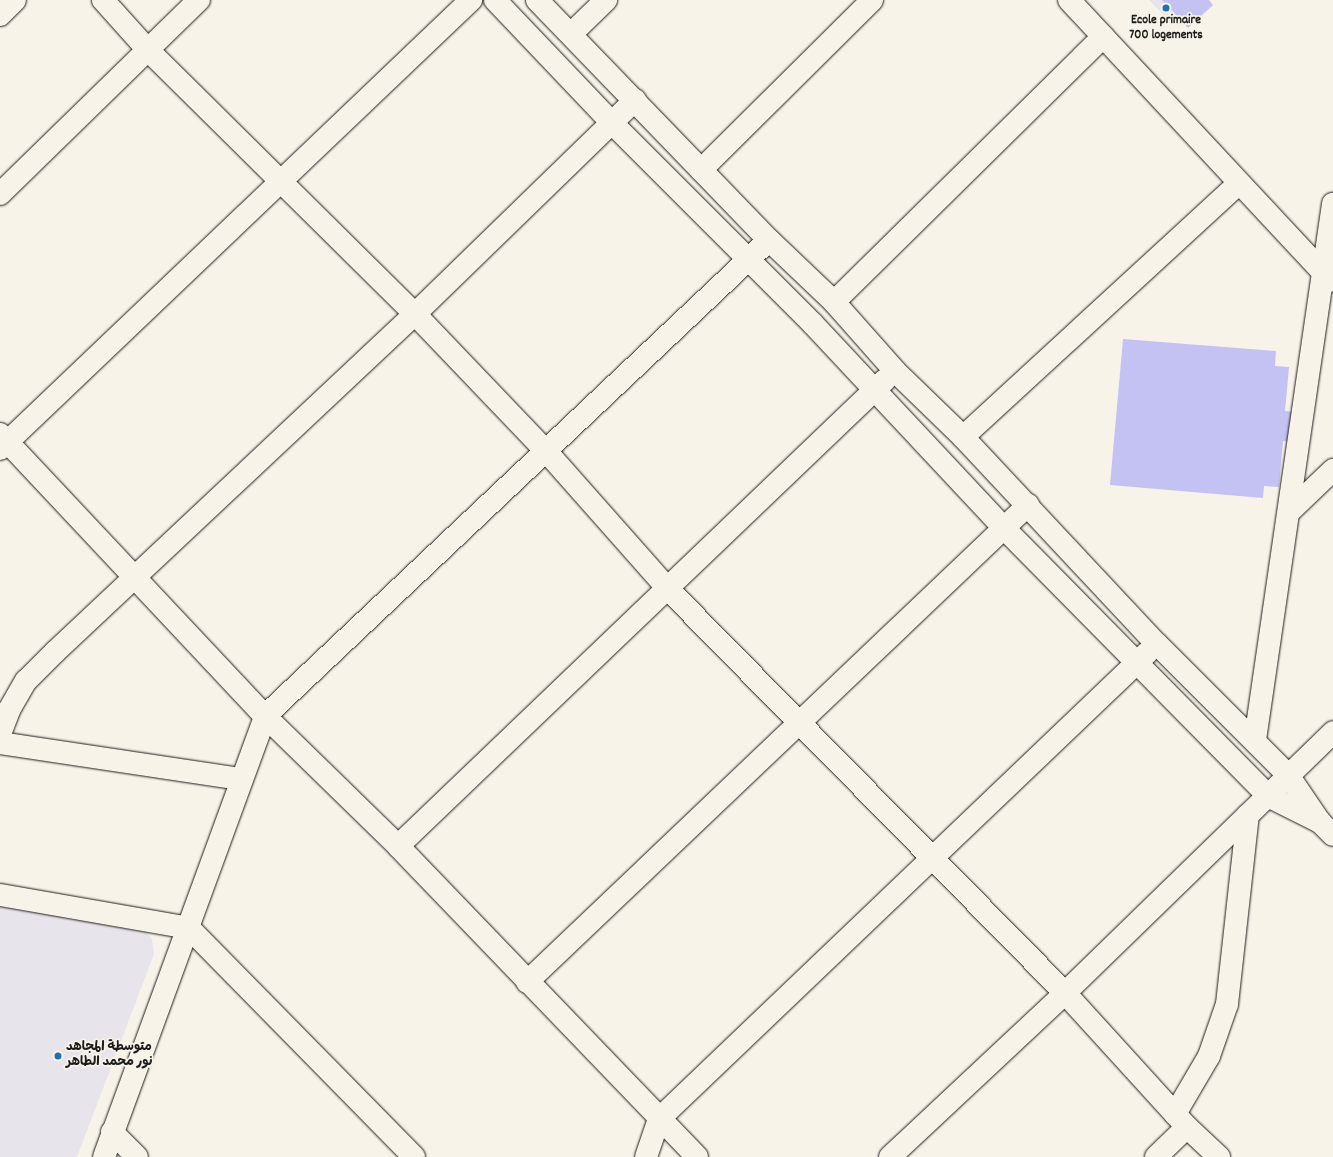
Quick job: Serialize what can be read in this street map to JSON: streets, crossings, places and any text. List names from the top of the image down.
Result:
{
  "places": ["Ecole primaire 700 logements", "متوسطة المجاهد نور محمد الطاهر"]
}
